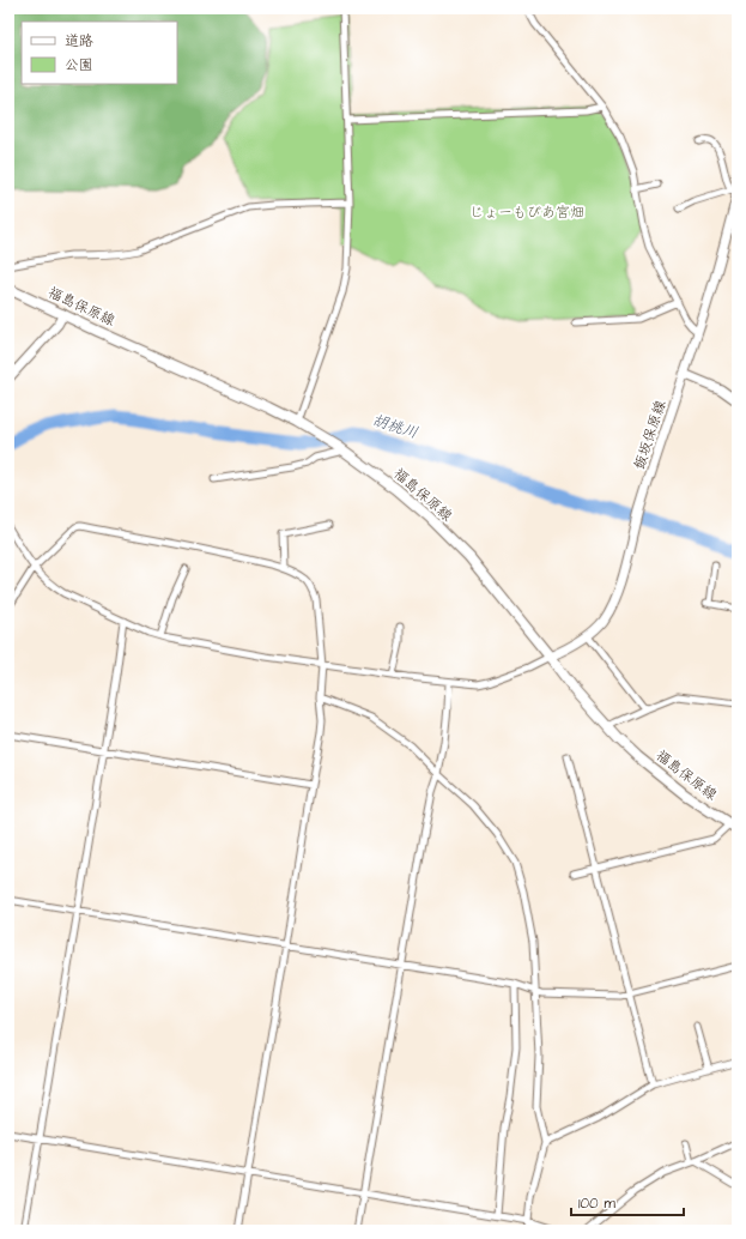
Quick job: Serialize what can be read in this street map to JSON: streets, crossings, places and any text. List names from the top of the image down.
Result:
{
  "streets": {
    "main road": ["福島保原線", "飯坂保原線"]
  },
  "crossings": [
    ["福島保原線", "飯坂保原線"]
  ],
  "water": ["胡桃川"],
  "parks": ["じょーもぴあ宮畑"],
  "legend": ["道路", "公園"],
  "scale_bar": "100 m"
}
